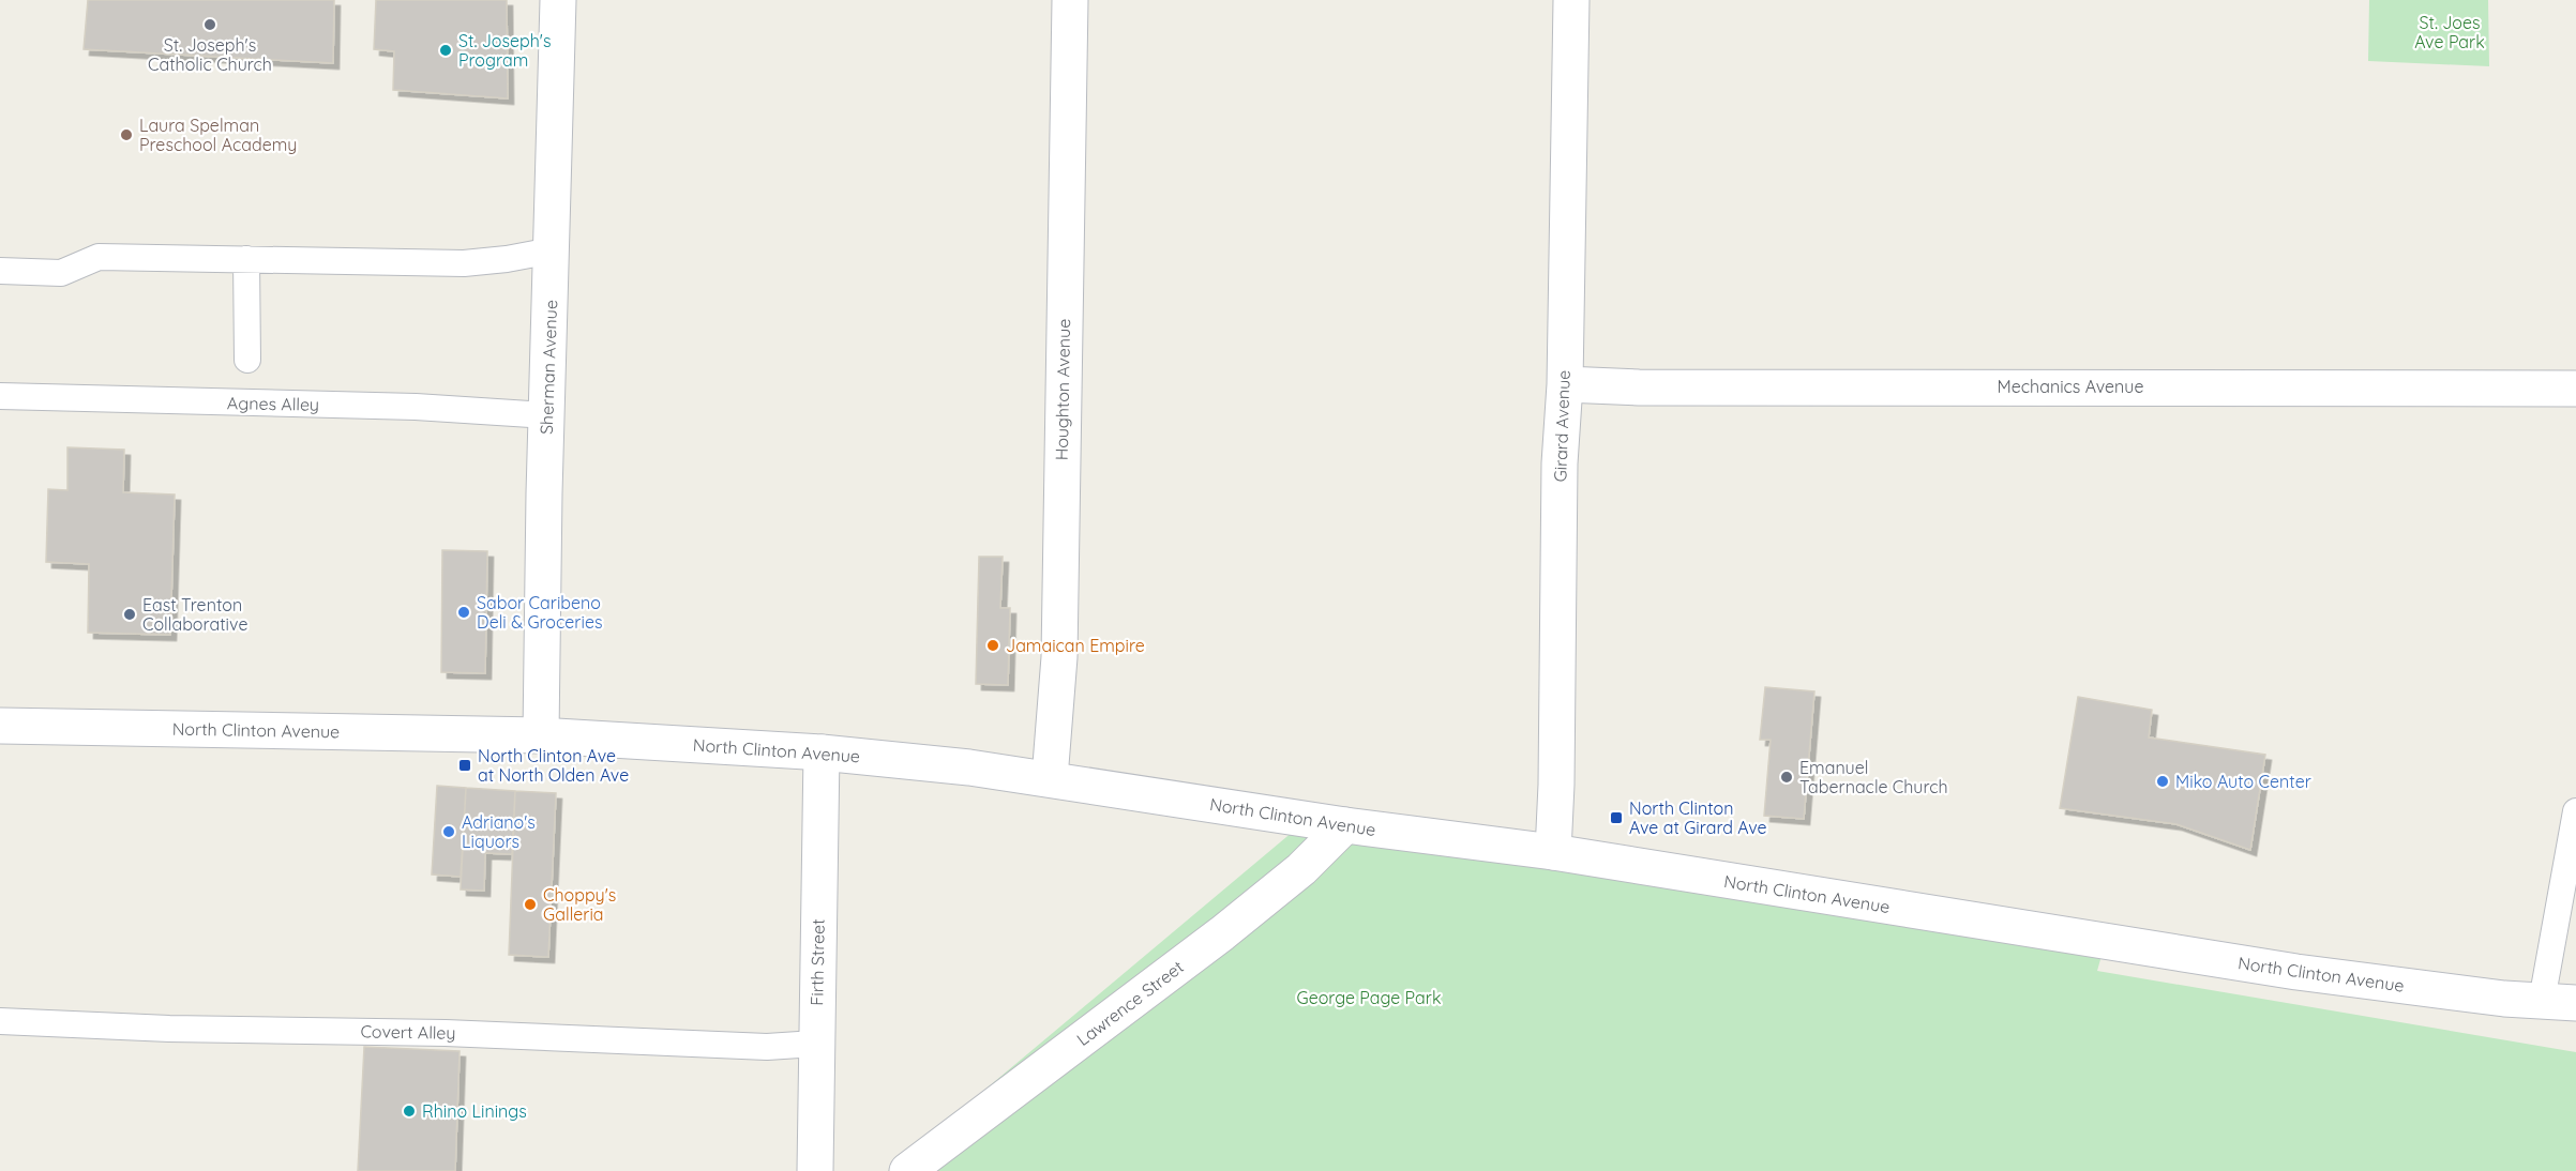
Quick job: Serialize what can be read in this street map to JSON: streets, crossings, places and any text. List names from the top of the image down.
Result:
{
  "streets": {
    "street": [
      "Sherman Avenue",
      "Mechanics Avenue",
      "Houghton Avenue",
      "Girard Avenue",
      "North Clinton Avenue",
      "Firth Street",
      "Lawrence Street"
    ],
    "lane": ["Agnes Alley", "Covert Alley"]
  },
  "crossings": [
    ["Sherman Avenue", "Agnes Alley"],
    ["Sherman Avenue", "North Clinton Avenue"],
    ["Mechanics Avenue", "Girard Avenue"],
    ["Houghton Avenue", "North Clinton Avenue"],
    ["Girard Avenue", "North Clinton Avenue"],
    ["North Clinton Avenue", "Firth Street"],
    ["North Clinton Avenue", "Lawrence Street"],
    ["Firth Street", "Covert Alley"]
  ],
  "parks": ["St. Joes Ave Park", "George Page Park"],
  "places": {
    "other": [
      "St. Joseph's Catholic Church",
      "St. Joseph's Program",
      "Laura Spelman Preschool Academy",
      "Sabor Caribeno Deli & Groceries",
      "East Trenton Collaborative",
      "Jamaican Empire",
      "Emanuel Tabernacle Church",
      "Miko Auto Center",
      "Adriano's Liquors",
      "Choppy's Galleria",
      "Rhino Linings"
    ],
    "transit": ["North Clinton Ave at North Olden Ave", "North Clinton Ave at Girard Ave"]
  }
}
